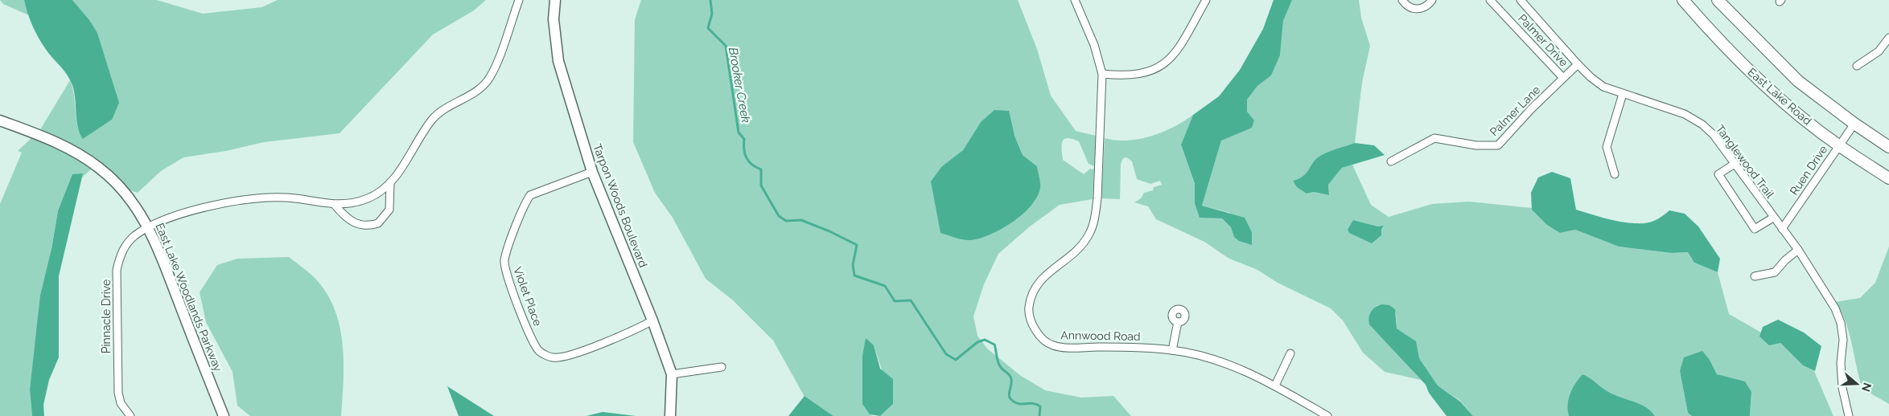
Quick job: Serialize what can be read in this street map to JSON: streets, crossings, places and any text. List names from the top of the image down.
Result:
{
  "streets": {
    "main road": ["East Lake Road"],
    "street": [
      "Palmer Drive",
      "Palmer Lane",
      "Tanglewood Trail",
      "Ruen Drive",
      "Tarpon Woods Boulevard",
      "Violet Place",
      "East Lake Woodlands Parkway",
      "Pinnacle Drive",
      "Annwood Road"
    ]
  },
  "crossings": [
    ["Palmer Drive", "Palmer Lane"],
    ["East Lake Road", "Ruen Drive"],
    ["Palmer Lane", "Tanglewood Trail"],
    ["Tanglewood Trail", "Ruen Drive"],
    ["Tarpon Woods Boulevard", "Violet Place"],
    ["East Lake Woodlands Parkway", "Pinnacle Drive"]
  ],
  "water": ["Brooker Creek"],
  "north": "right"
}
